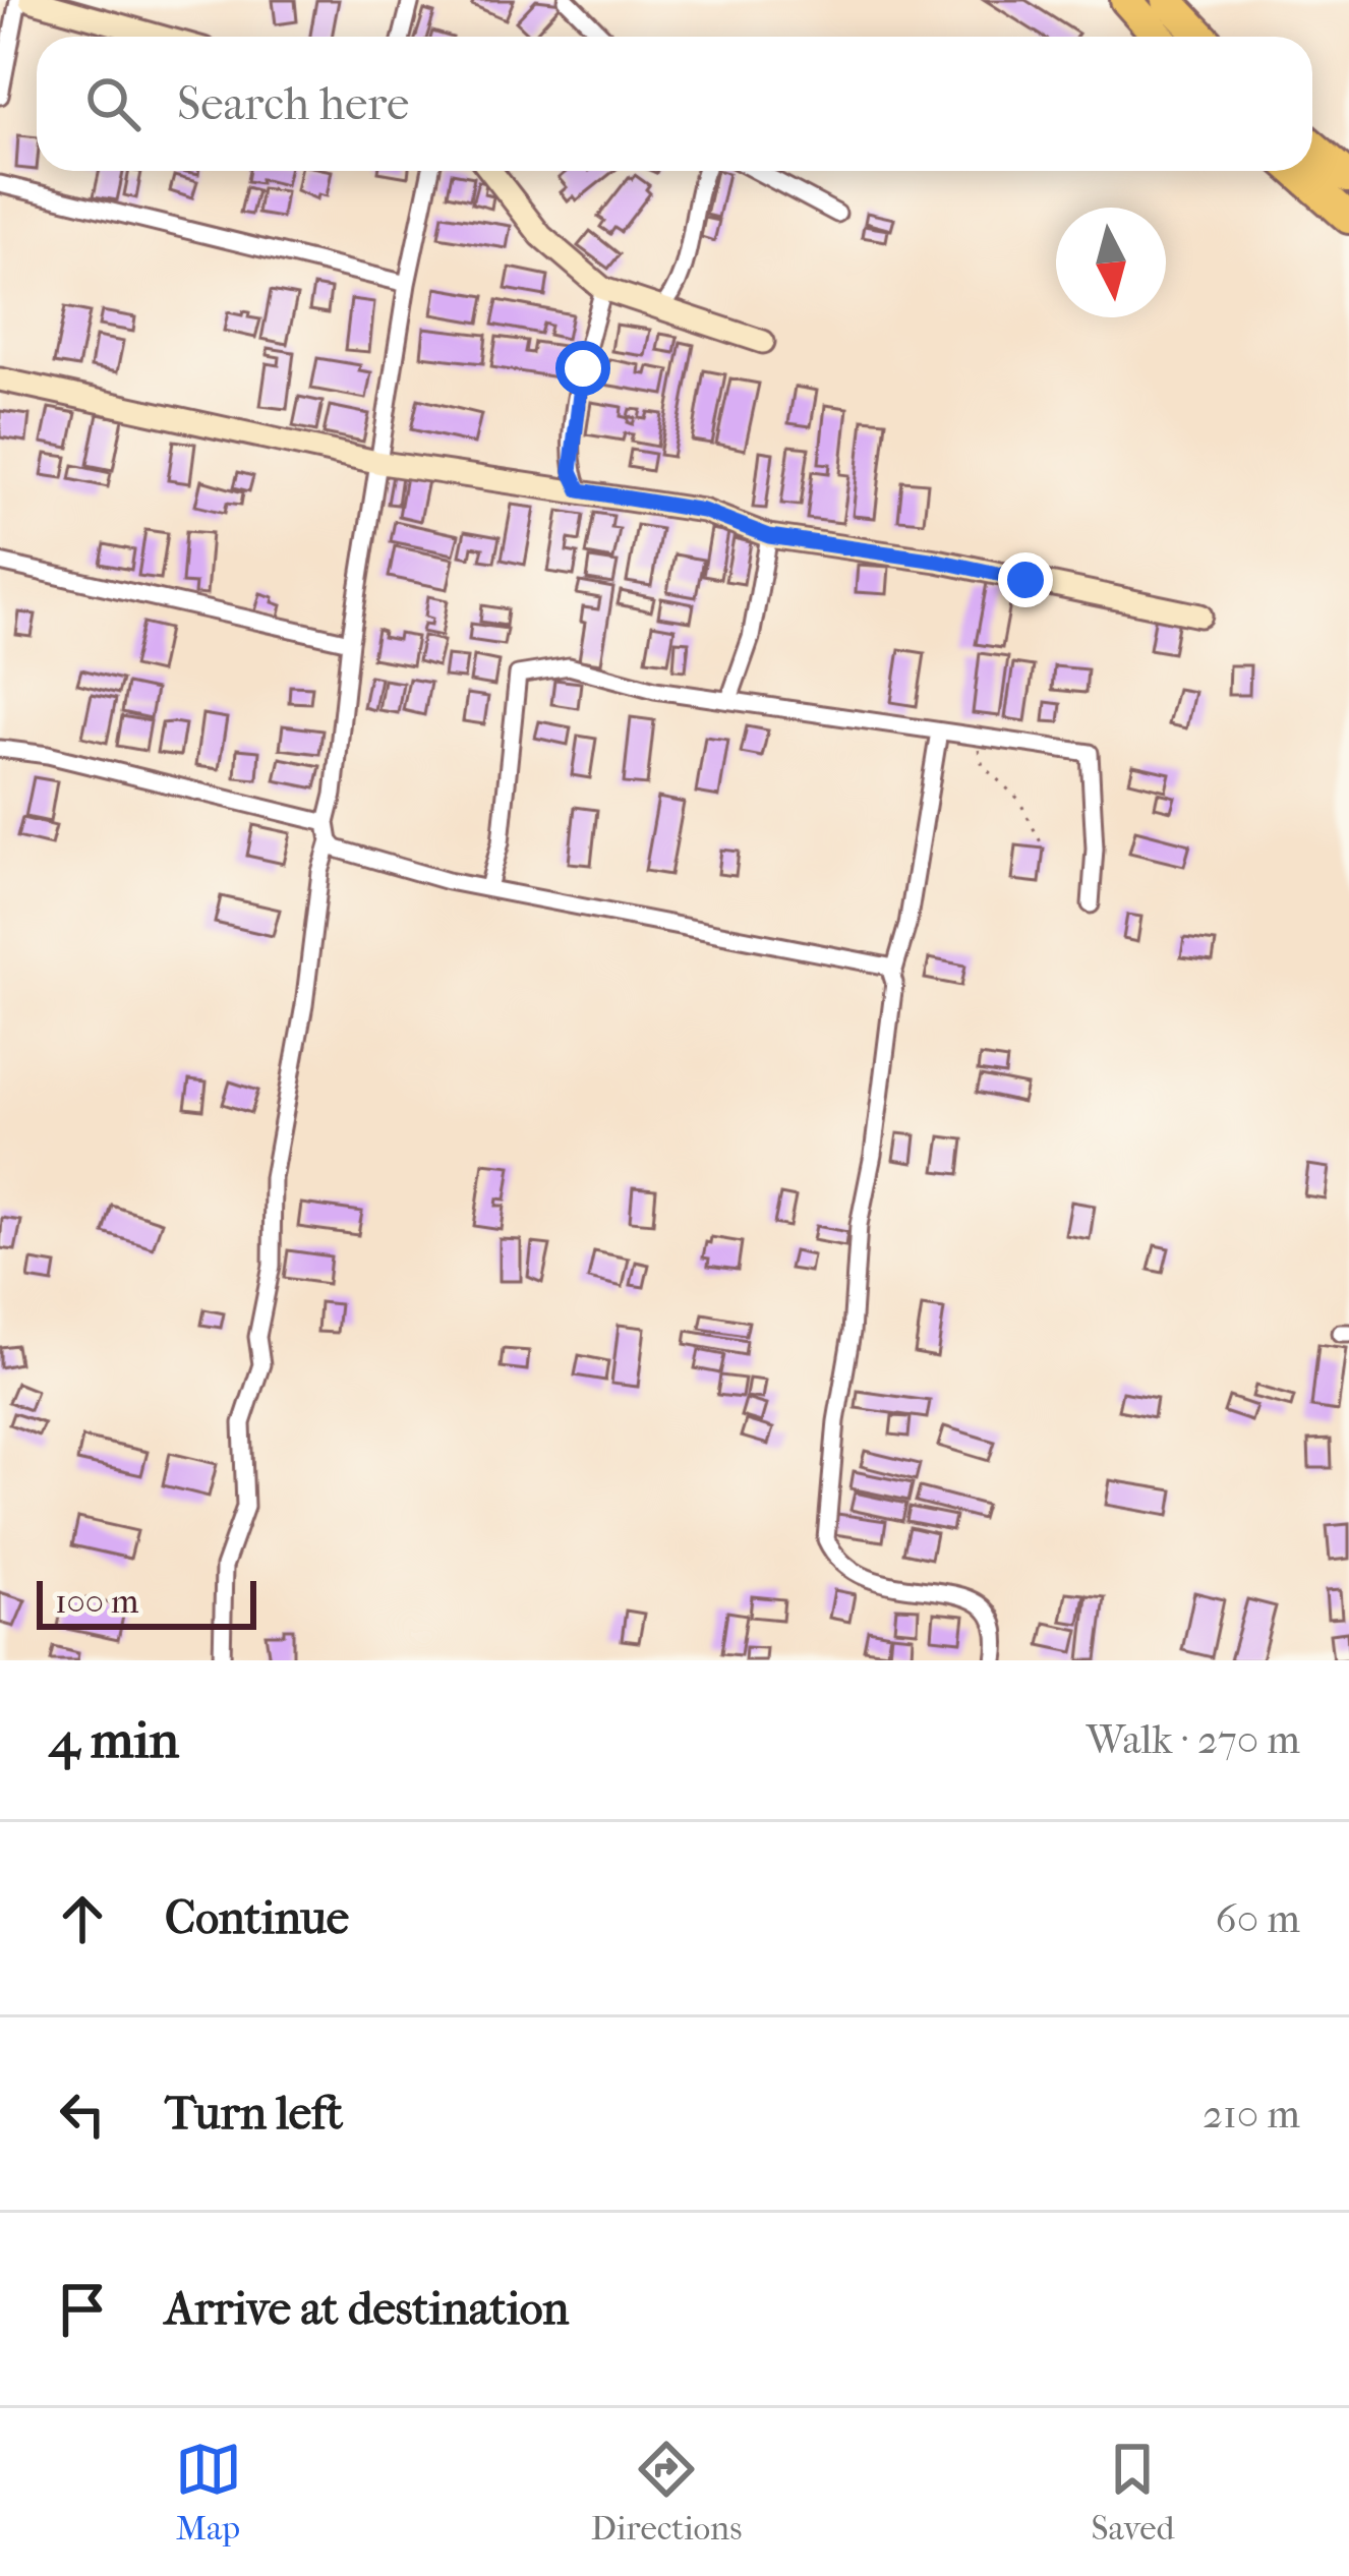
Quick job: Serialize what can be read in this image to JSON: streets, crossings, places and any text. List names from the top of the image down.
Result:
{
  "scale_bar": "100 m",
  "north": "bottom",
  "page": {
    "search": "Search here",
    "scale": "100 m",
    "heading": ["4 min", "Walk · 270 m"],
    "list": [
      ["Continue", "60 m"],
      ["Turn left", "210 m"],
      "Arrive at destination"
    ],
    "nav": ["Map", "Directions", "Saved"]
  }
}
